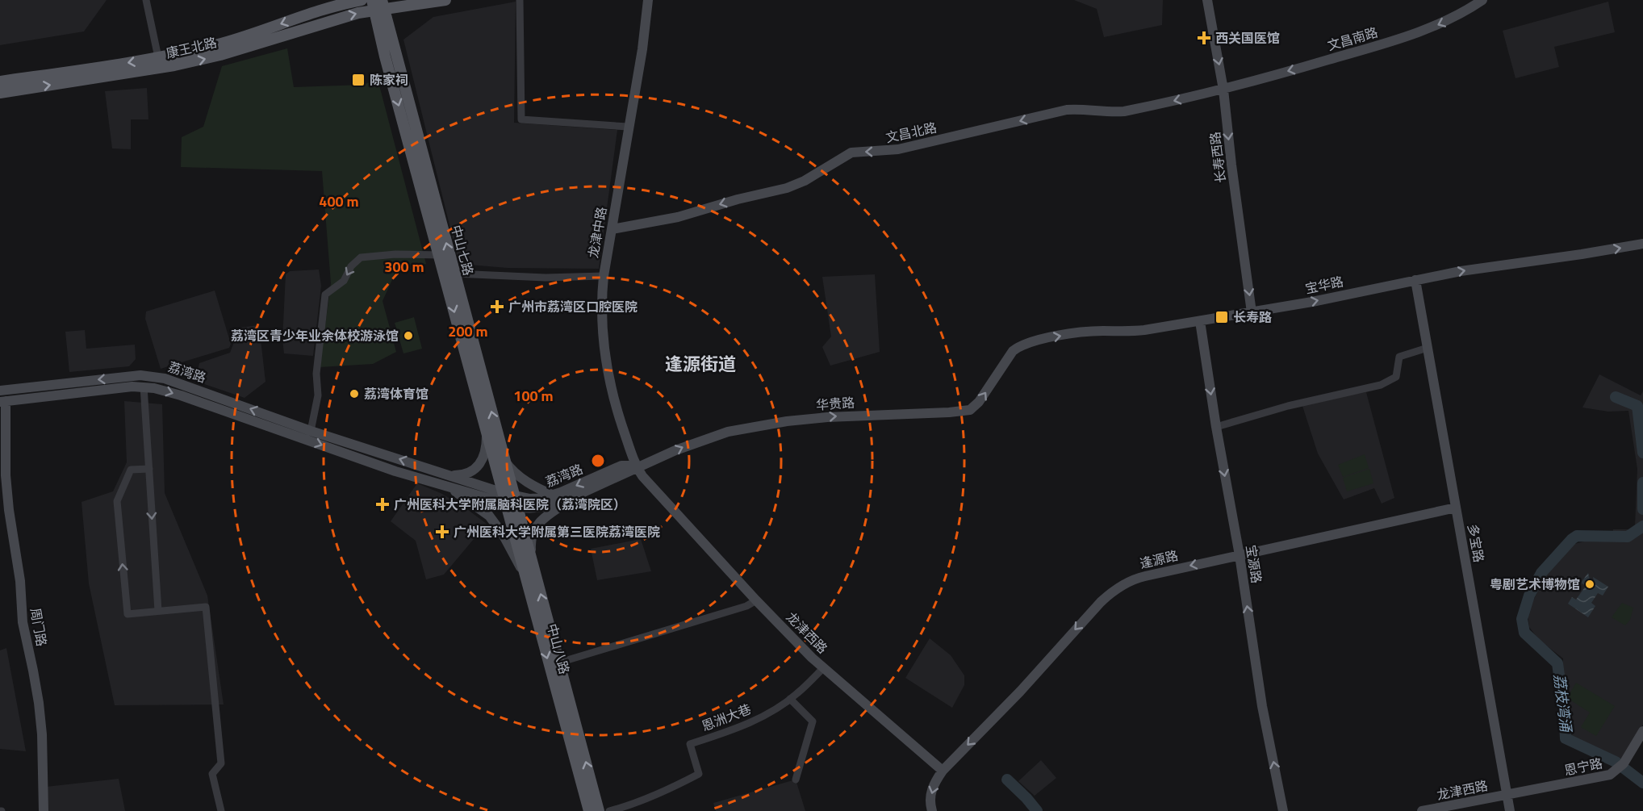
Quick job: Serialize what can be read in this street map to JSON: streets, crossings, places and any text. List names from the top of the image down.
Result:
{
  "streets": {
    "main road": ["康王北路", "中山七路", "中山八路"],
    "street": [
      "文昌南路",
      "文昌北路",
      "长寿西路",
      "龙津中路",
      "宝华路",
      "荔湾路",
      "华贵路",
      "多宝路",
      "逢源路",
      "宝源路",
      "周门路",
      "龙津西路",
      "恩洲大巷",
      "恩宁路"
    ]
  },
  "crossings": [
    ["文昌南路", "文昌北路"],
    ["文昌南路", "长寿西路"],
    ["康王北路", "中山七路"],
    ["文昌北路", "长寿西路"],
    ["文昌北路", "龙津中路"],
    ["长寿西路", "宝华路"],
    ["龙津中路", "荔湾路"],
    ["龙津中路", "华贵路"],
    ["龙津中路", "龙津西路"],
    ["中山七路", "荔湾路"],
    ["中山七路", "中山八路"],
    ["宝华路", "华贵路"],
    ["宝华路", "多宝路"],
    ["宝华路", "宝源路"],
    ["荔湾路", "华贵路"],
    ["荔湾路", "周门路"],
    ["荔湾路", "龙津西路"],
    ["荔湾路", "中山八路"],
    ["华贵路", "龙津西路"],
    ["多宝路", "逢源路"],
    ["多宝路", "龙津西路"],
    ["多宝路", "恩宁路"],
    ["逢源路", "宝源路"],
    ["逢源路", "龙津西路"],
    ["龙津西路", "恩洲大巷"],
    ["龙津西路", "恩宁路"]
  ],
  "one_way": [
    "文昌南路",
    "文昌北路",
    "长寿西路",
    "宝华路",
    "华贵路",
    "逢源路"
  ],
  "districts": ["逢源街道"],
  "water": ["荔枝湾涌"],
  "places": {
    "health": [
      "西关国医馆",
      "广州市荔湾区口腔医院",
      "广州医科大学附属脑科医院（荔湾院区）",
      "广州医科大学附属第三医院荔湾医院"
    ],
    "transit": ["陈家祠", "长寿路"],
    "other": ["荔湾区青少年业余体校游泳馆", "荔湾体育馆", "粤剧艺术博物馆"]
  },
  "rings": [
    "400 m",
    "300 m",
    "200 m",
    "100 m"
  ]
}
